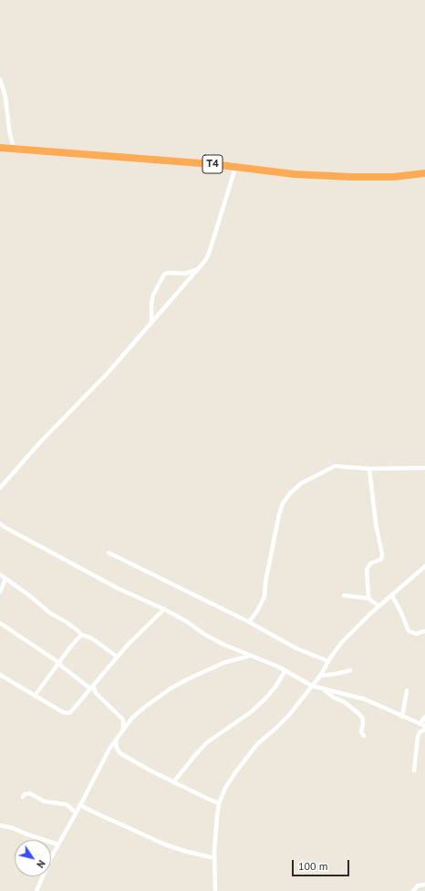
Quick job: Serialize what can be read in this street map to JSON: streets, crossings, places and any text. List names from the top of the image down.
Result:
{
  "streets": {
    "highway": ["T4"]
  },
  "scale_bar": "100 m",
  "north": "bottom right"
}
